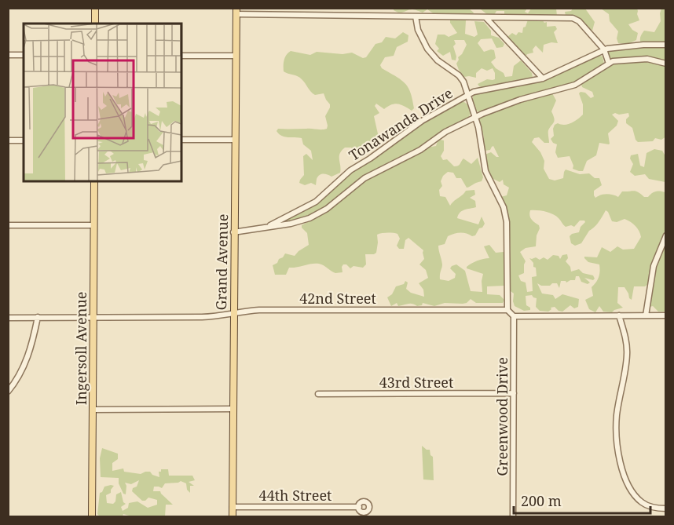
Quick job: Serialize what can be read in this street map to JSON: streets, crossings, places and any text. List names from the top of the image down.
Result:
{
  "streets": {
    "main road": ["Grand Avenue", "Ingersoll Avenue"],
    "street": [
      "Tonawanda Drive",
      "42nd Street",
      "43rd Street",
      "Greenwood Drive",
      "44th Street"
    ]
  },
  "crossings": [
    ["Tonawanda Drive", "Grand Avenue"],
    ["Grand Avenue", "42nd Street"],
    ["Grand Avenue", "44th Street"],
    ["42nd Street", "Ingersoll Avenue"],
    ["43rd Street", "Greenwood Drive"]
  ],
  "scale_bar": "200 m"
}
